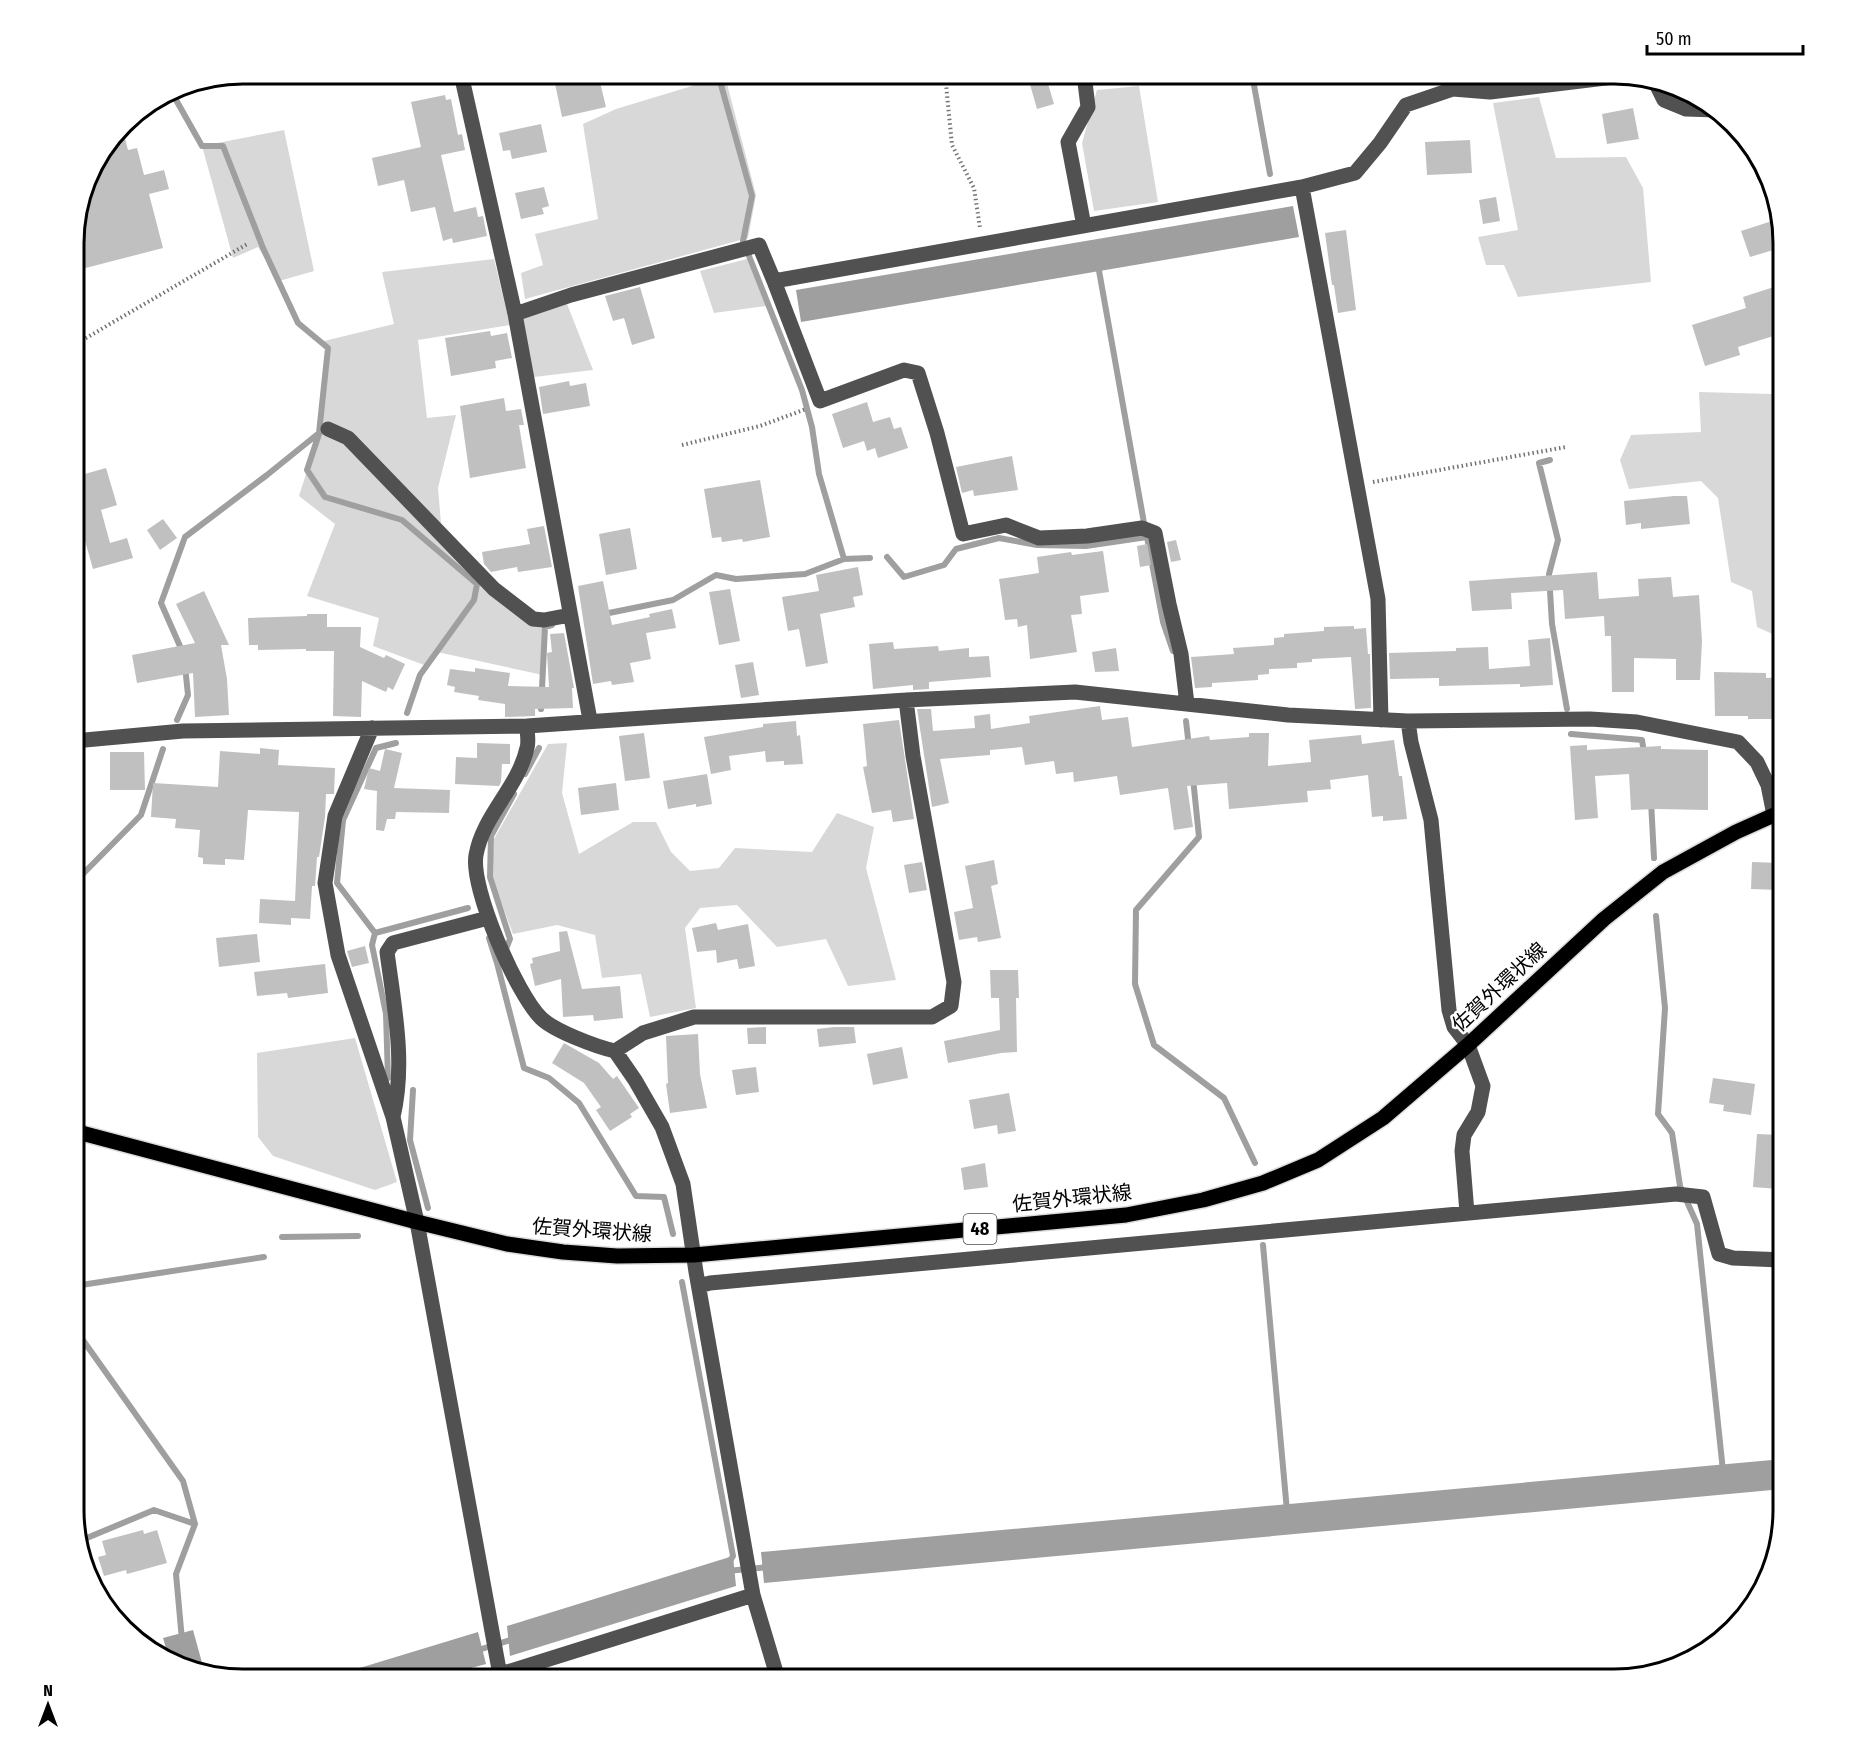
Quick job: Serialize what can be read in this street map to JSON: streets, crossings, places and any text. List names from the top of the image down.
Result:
{
  "streets": {
    "main road": ["佐賀外環状線", "48"]
  },
  "scale_bar": "50 m",
  "north": "top"
}
